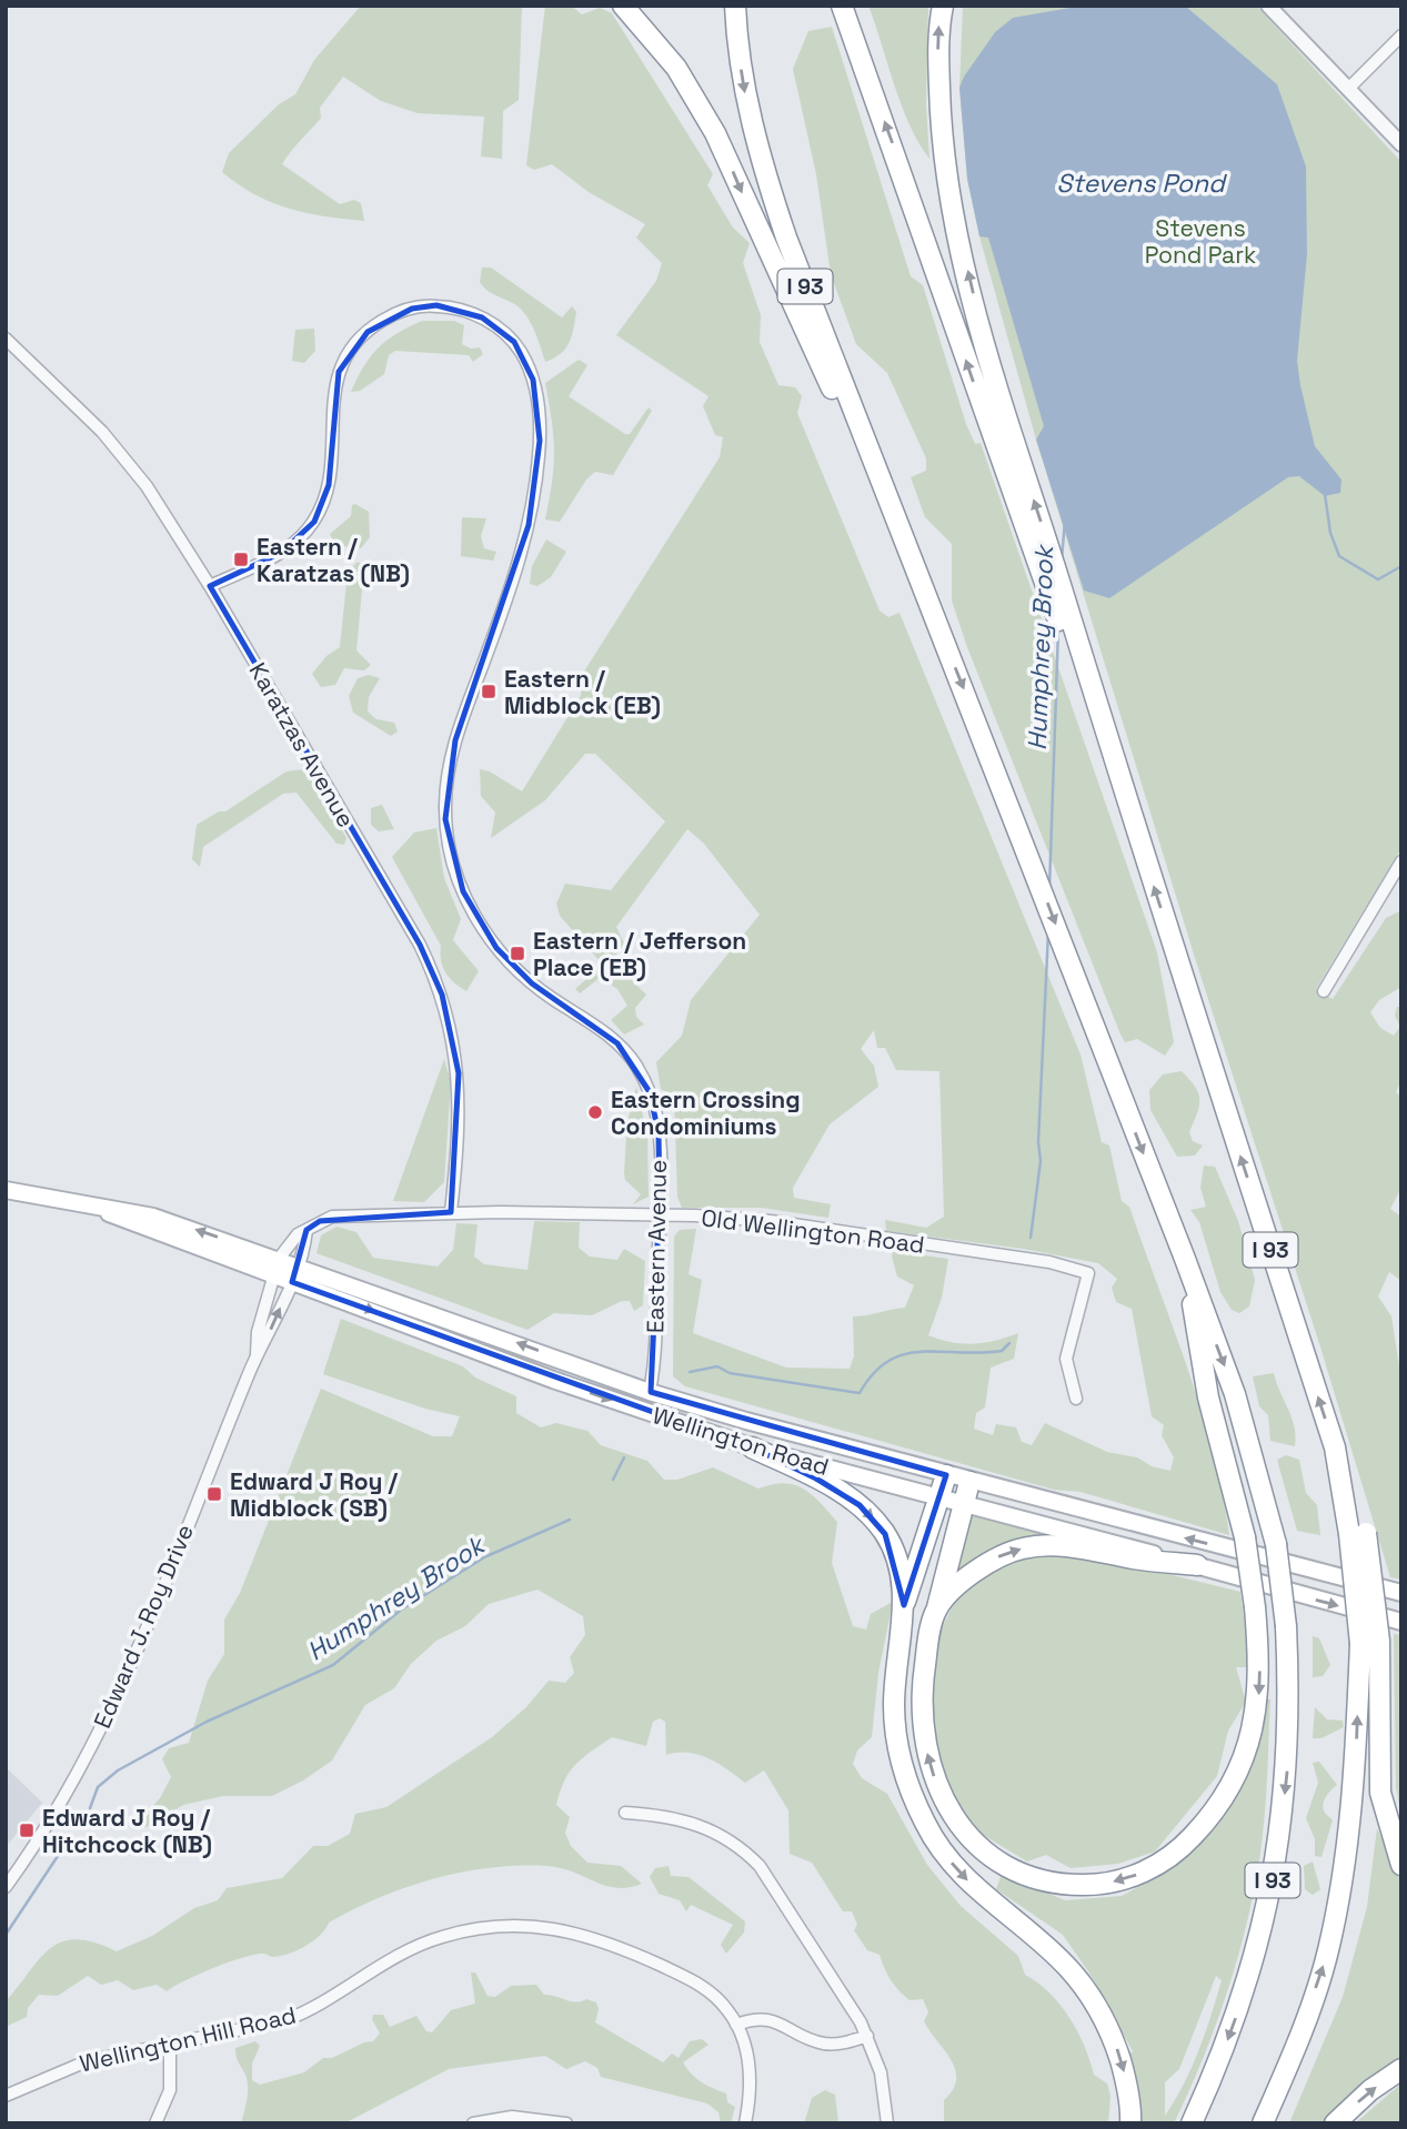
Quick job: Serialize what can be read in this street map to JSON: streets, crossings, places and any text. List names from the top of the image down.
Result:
{
  "streets": {
    "highway": ["I 93"],
    "main road": ["Wellington Road"],
    "street": [
      "Karatzas Avenue",
      "Old Wellington Road",
      "Eastern Avenue",
      "Edward J. Roy Drive",
      "Wellington Hill Road"
    ]
  },
  "crossings": [
    ["Karatzas Avenue", "Old Wellington Road"],
    ["Karatzas Avenue", "Eastern Avenue"],
    ["Old Wellington Road", "Eastern Avenue"],
    ["Old Wellington Road", "Wellington Road"],
    ["Old Wellington Road", "Edward J. Roy Drive"],
    ["Eastern Avenue", "Wellington Road"],
    ["Wellington Road", "Edward J. Roy Drive"]
  ],
  "water": ["Stevens Pond", "Humphrey Brook"],
  "parks": ["Stevens Pond Park"],
  "places": {
    "transit": [
      "Eastern / Karatzas (NB)",
      "Eastern / Midblock (EB)",
      "Eastern / Jefferson Place (EB)",
      "Edward J Roy / Midblock (SB)",
      "Edward J Roy / Hitchcock (NB)"
    ],
    "other": ["Eastern Crossing Condominiums"]
  }
}
